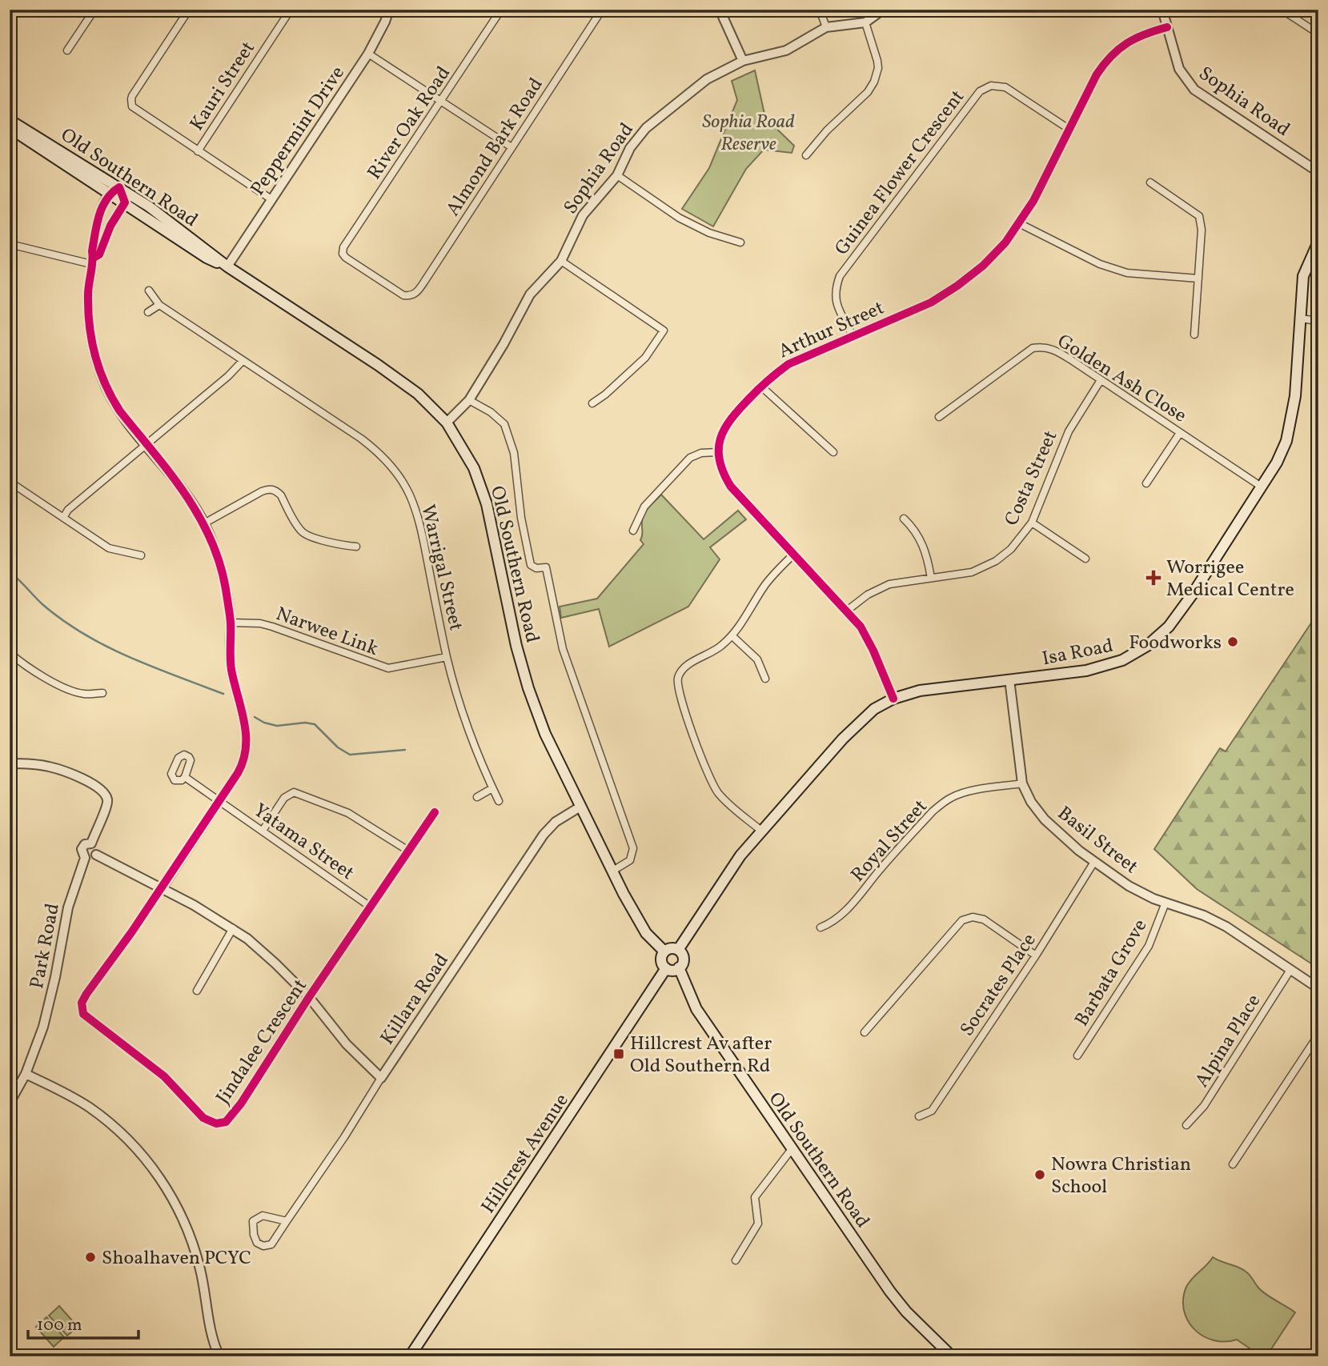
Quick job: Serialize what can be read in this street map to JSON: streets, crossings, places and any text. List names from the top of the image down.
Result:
{
  "streets": {
    "main road": ["Old Southern Road", "Isa Road", "Hillcrest Avenue"],
    "street": [
      "Kauri Street",
      "Sophia Road",
      "River Oak Road",
      "Peppermint Drive",
      "Almond Bark Road",
      "Guinea Flower Crescent",
      "Arthur Street",
      "Golden Ash Close",
      "Costa Street",
      "Warrigal Street",
      "Narwee Link",
      "Basil Street",
      "Royal Street",
      "Yatama Street",
      "Park Road",
      "Barbata Grove",
      "Socrates Place",
      "Killara Road",
      "Alpina Place",
      "Jindalee Crescent"
    ]
  },
  "crossings": [
    ["Sophia Road", "Old Southern Road"],
    ["Sophia Road", "Arthur Street"],
    ["River Oak Road", "Almond Bark Road"],
    ["Peppermint Drive", "Old Southern Road"],
    ["Guinea Flower Crescent", "Arthur Street"],
    ["Old Southern Road", "Isa Road"],
    ["Old Southern Road", "Killara Road"],
    ["Old Southern Road", "Hillcrest Avenue"],
    ["Golden Ash Close", "Costa Street"],
    ["Golden Ash Close", "Isa Road"],
    ["Warrigal Street", "Narwee Link"],
    ["Isa Road", "Basil Street"],
    ["Isa Road", "Hillcrest Avenue"],
    ["Basil Street", "Royal Street"],
    ["Basil Street", "Barbata Grove"],
    ["Basil Street", "Socrates Place"],
    ["Basil Street", "Alpina Place"],
    ["Yatama Street", "Jindalee Crescent"]
  ],
  "parks": ["Sophia Road Reserve"],
  "places": {
    "health": ["Worrigee Medical Centre"],
    "other": ["Foodworks", "Nowra Christian School", "Shoalhaven PCYC"],
    "transit": ["Hillcrest Av after Old Southern Rd"]
  },
  "scale_bar": "100 m"
}
